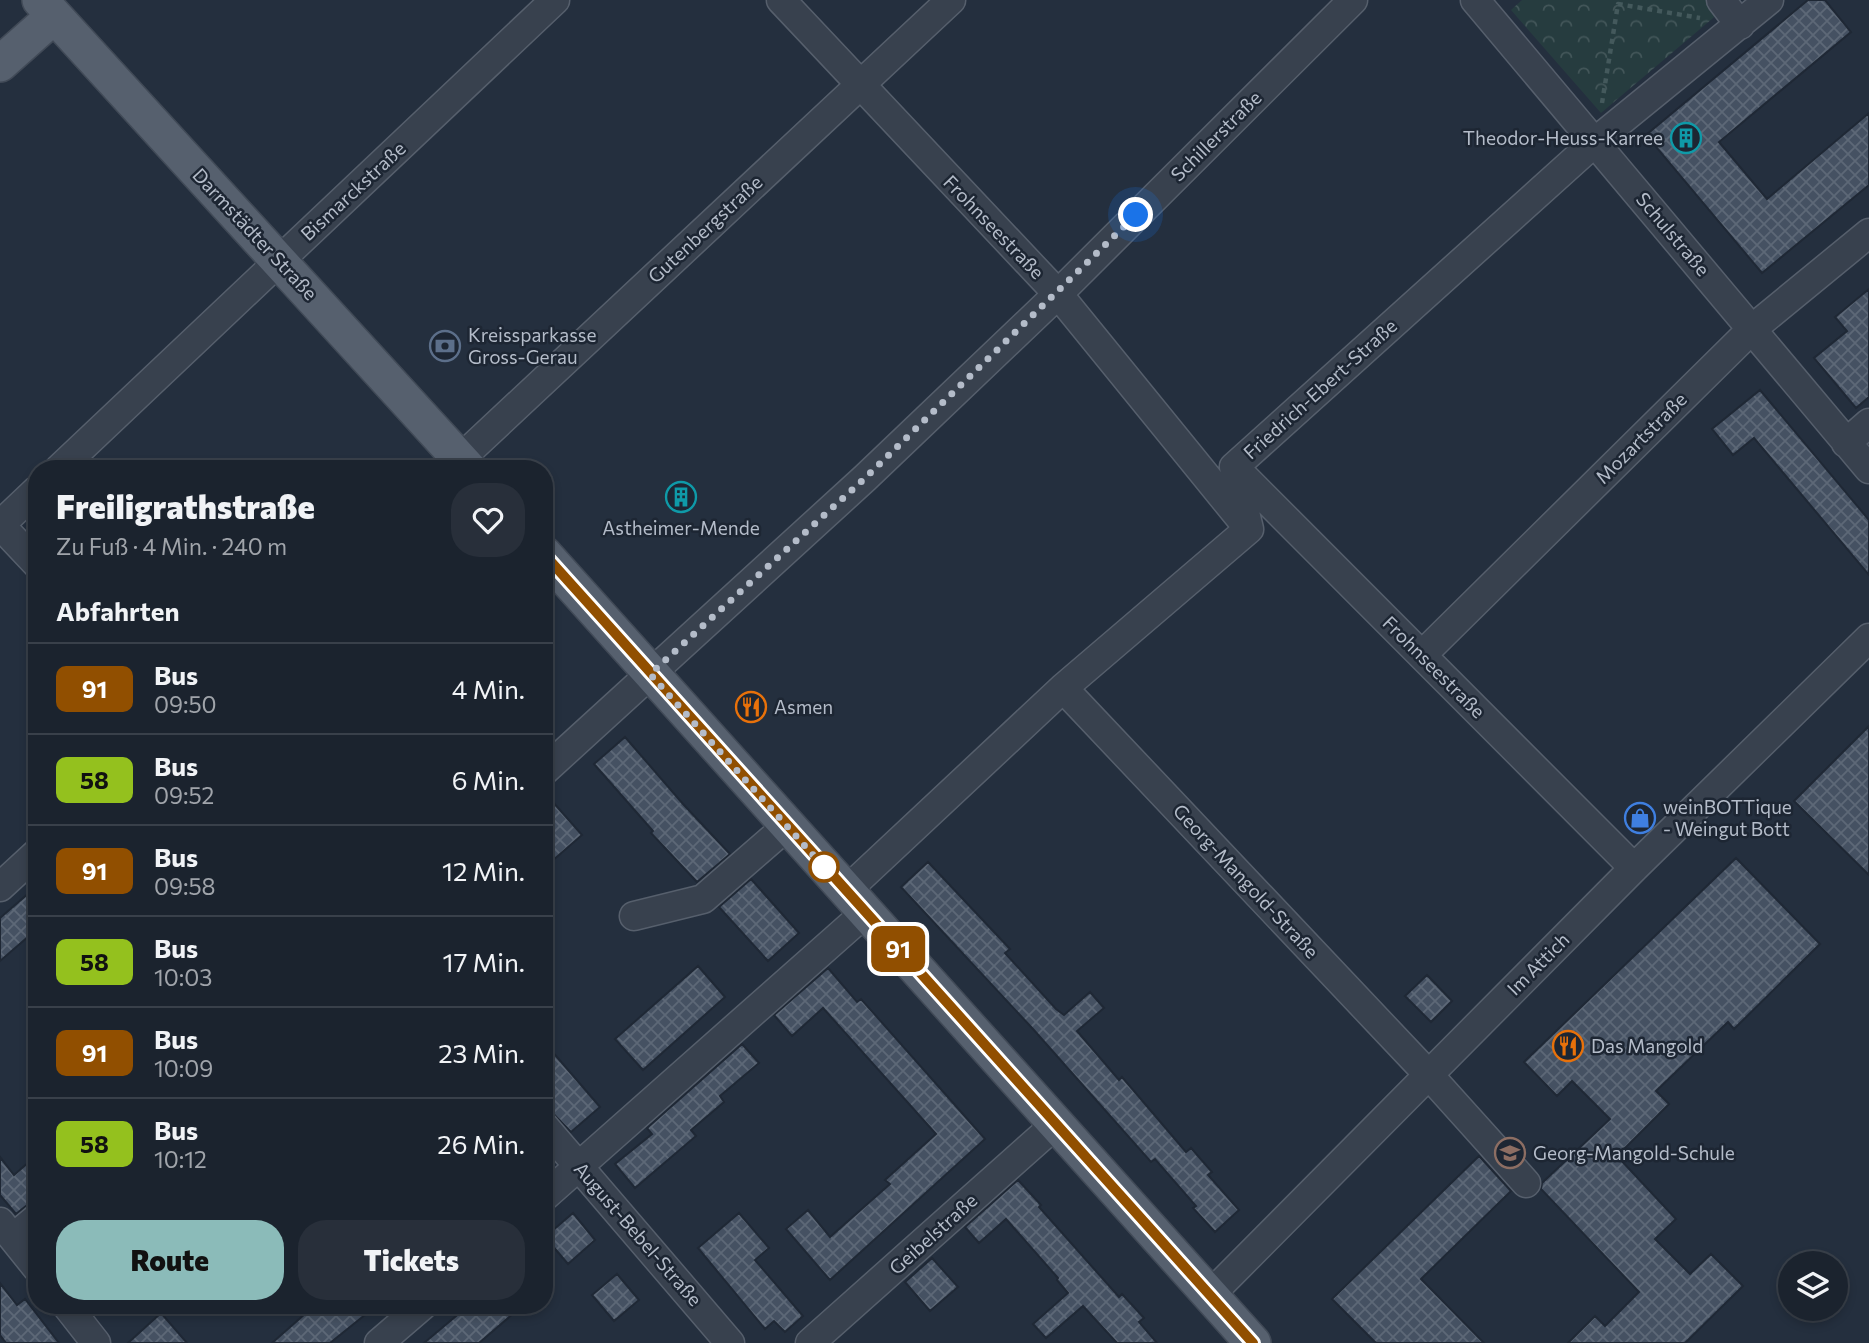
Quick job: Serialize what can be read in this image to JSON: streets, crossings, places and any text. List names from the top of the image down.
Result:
{
  "streets": {
    "main road": ["Darmstädter Straße"],
    "street": [
      "Schillerstraße",
      "Bismarckstraße",
      "Frohnseestraße",
      "Gutenbergstraße",
      "Schulstraße",
      "Friedrich-Ebert-Straße",
      "Mozartstraße",
      "Georg-Mangold-Straße",
      "Im Attich",
      "August-Bebel-Straße",
      "Geibelstraße"
    ]
  },
  "crossings": [
    ["Schillerstraße", "Frohnseestraße"],
    ["Bismarckstraße", "Darmstädter Straße"],
    ["Frohnseestraße", "Gutenbergstraße"],
    ["Frohnseestraße", "Friedrich-Ebert-Straße"],
    ["Frohnseestraße", "Mozartstraße"],
    ["Frohnseestraße", "Im Attich"],
    ["Schulstraße", "Friedrich-Ebert-Straße"],
    ["Schulstraße", "Mozartstraße"],
    ["Georg-Mangold-Straße", "Im Attich"]
  ],
  "places": {
    "building": ["Theodor-Heuss-Karree", "Astheimer-Mende"],
    "bank": ["Kreissparkasse Gross-Gerau"],
    "restaurant": ["Asmen", "Das Mangold"],
    "shop": ["weinBOTTique - Weingut Bott"],
    "school or university": ["Georg-Mangold-Schule"]
  },
  "lines": ["bus line 91"],
  "page": {
    "on_map": "91",
    "heading": [
      ["Freiligrathstraße", "Zu Fuß · 4 Min. · 240 m"],
      "Abfahrten"
    ],
    "list": [
      {
        "mark": "91",
        "name": "Bus",
        "note": "09:50",
        "value": "4 Min."
      },
      {
        "mark": "58",
        "name": "Bus",
        "note": "09:52",
        "value": "6 Min."
      },
      {
        "mark": "91",
        "name": "Bus",
        "note": "09:58",
        "value": "12 Min."
      },
      {
        "mark": "58",
        "name": "Bus",
        "note": "10:03",
        "value": "17 Min."
      },
      {
        "mark": "91",
        "name": "Bus",
        "note": "10:09",
        "value": "23 Min."
      },
      {
        "mark": "58",
        "name": "Bus",
        "note": "10:12",
        "value": "26 Min."
      }
    ],
    "buttons": ["Route", "Tickets"]
  }
}
